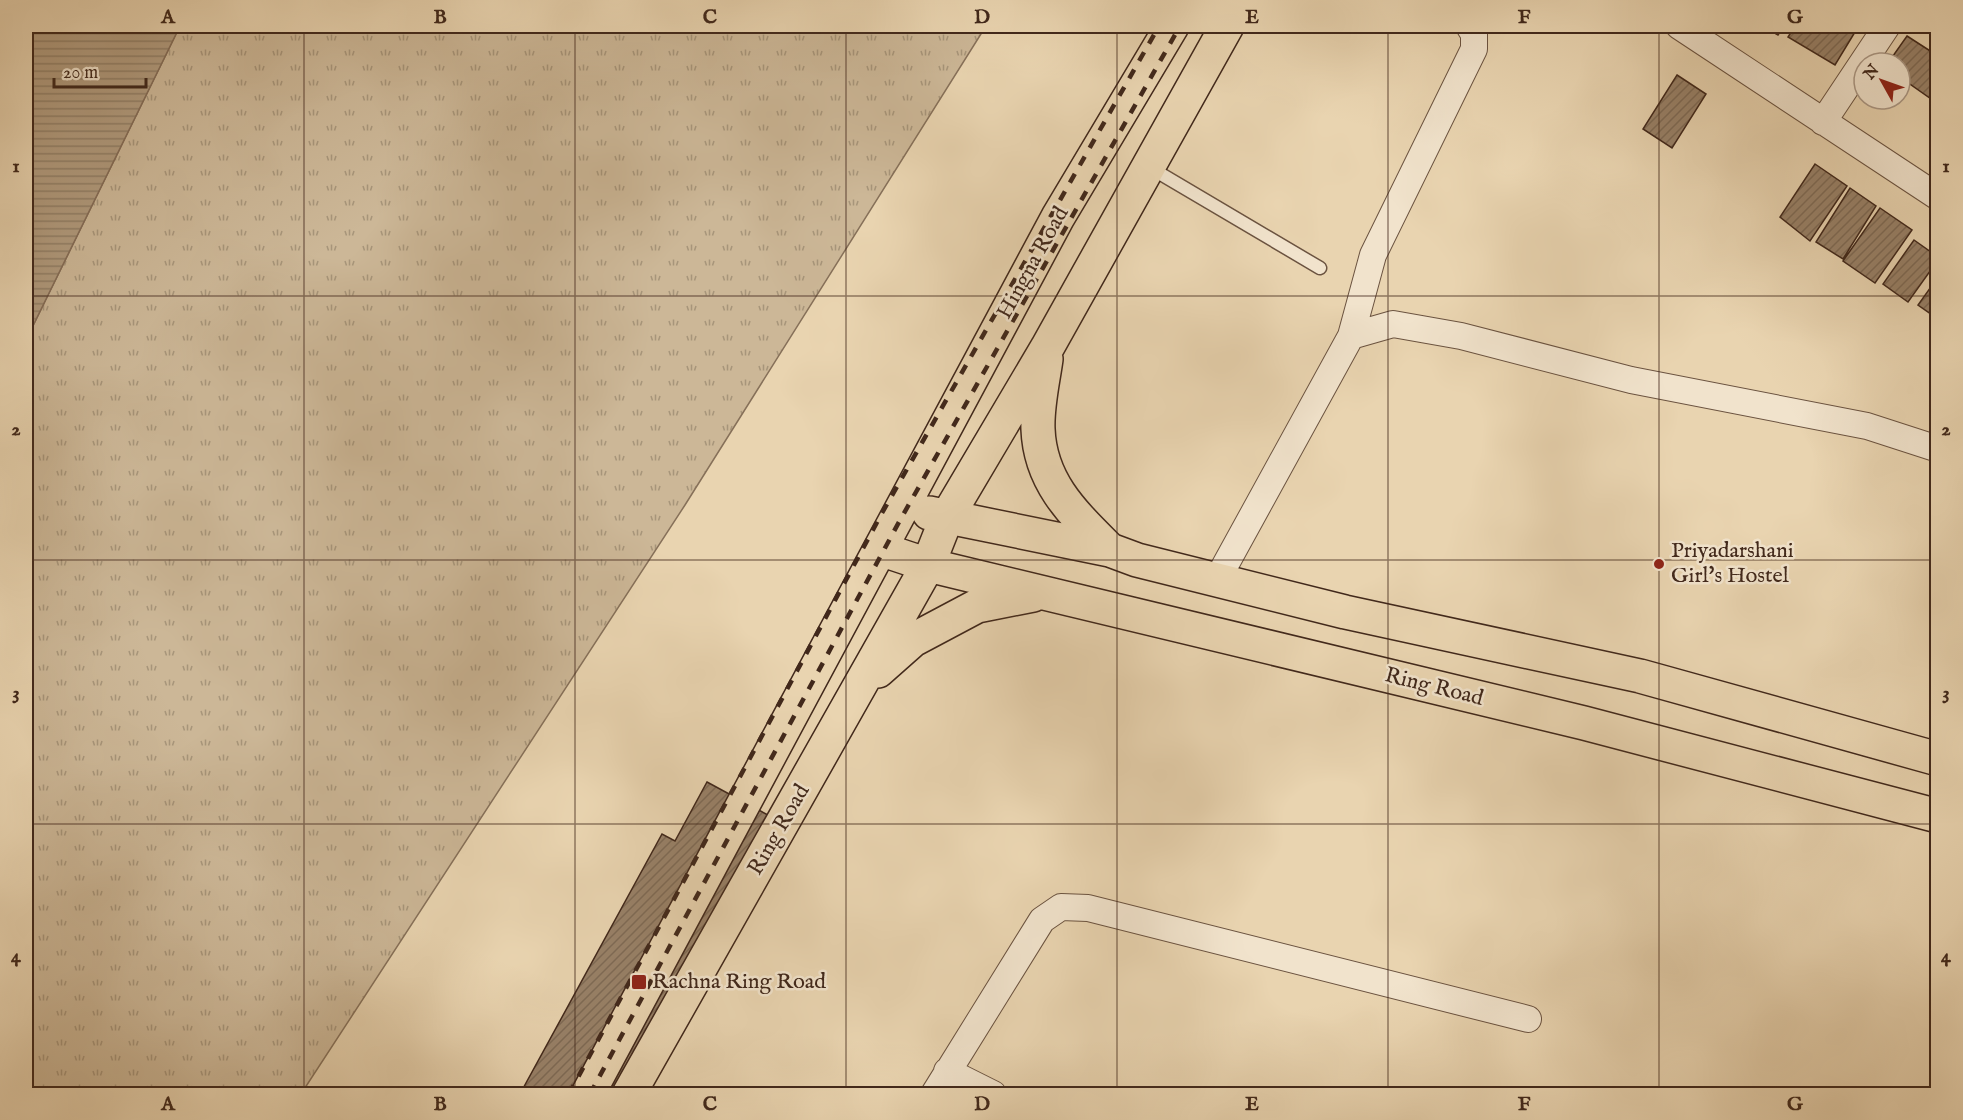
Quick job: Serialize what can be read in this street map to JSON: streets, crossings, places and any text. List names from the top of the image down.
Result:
{
  "streets": {
    "main road": ["Hingna Road", "Ring Road"]
  },
  "crossings": [
    ["Hingna Road", "Ring Road"]
  ],
  "places": {
    "other": ["Priyadarshani Girl's Hostel"],
    "transit": ["Rachna Ring Road"]
  },
  "scale_bar": "20 m",
  "north": "top left",
  "grid": {
    "columns": [
      "A",
      "B",
      "C",
      "D",
      "E",
      "F",
      "G"
    ],
    "rows": [
      "1",
      "2",
      "3",
      "4"
    ]
  }
}
